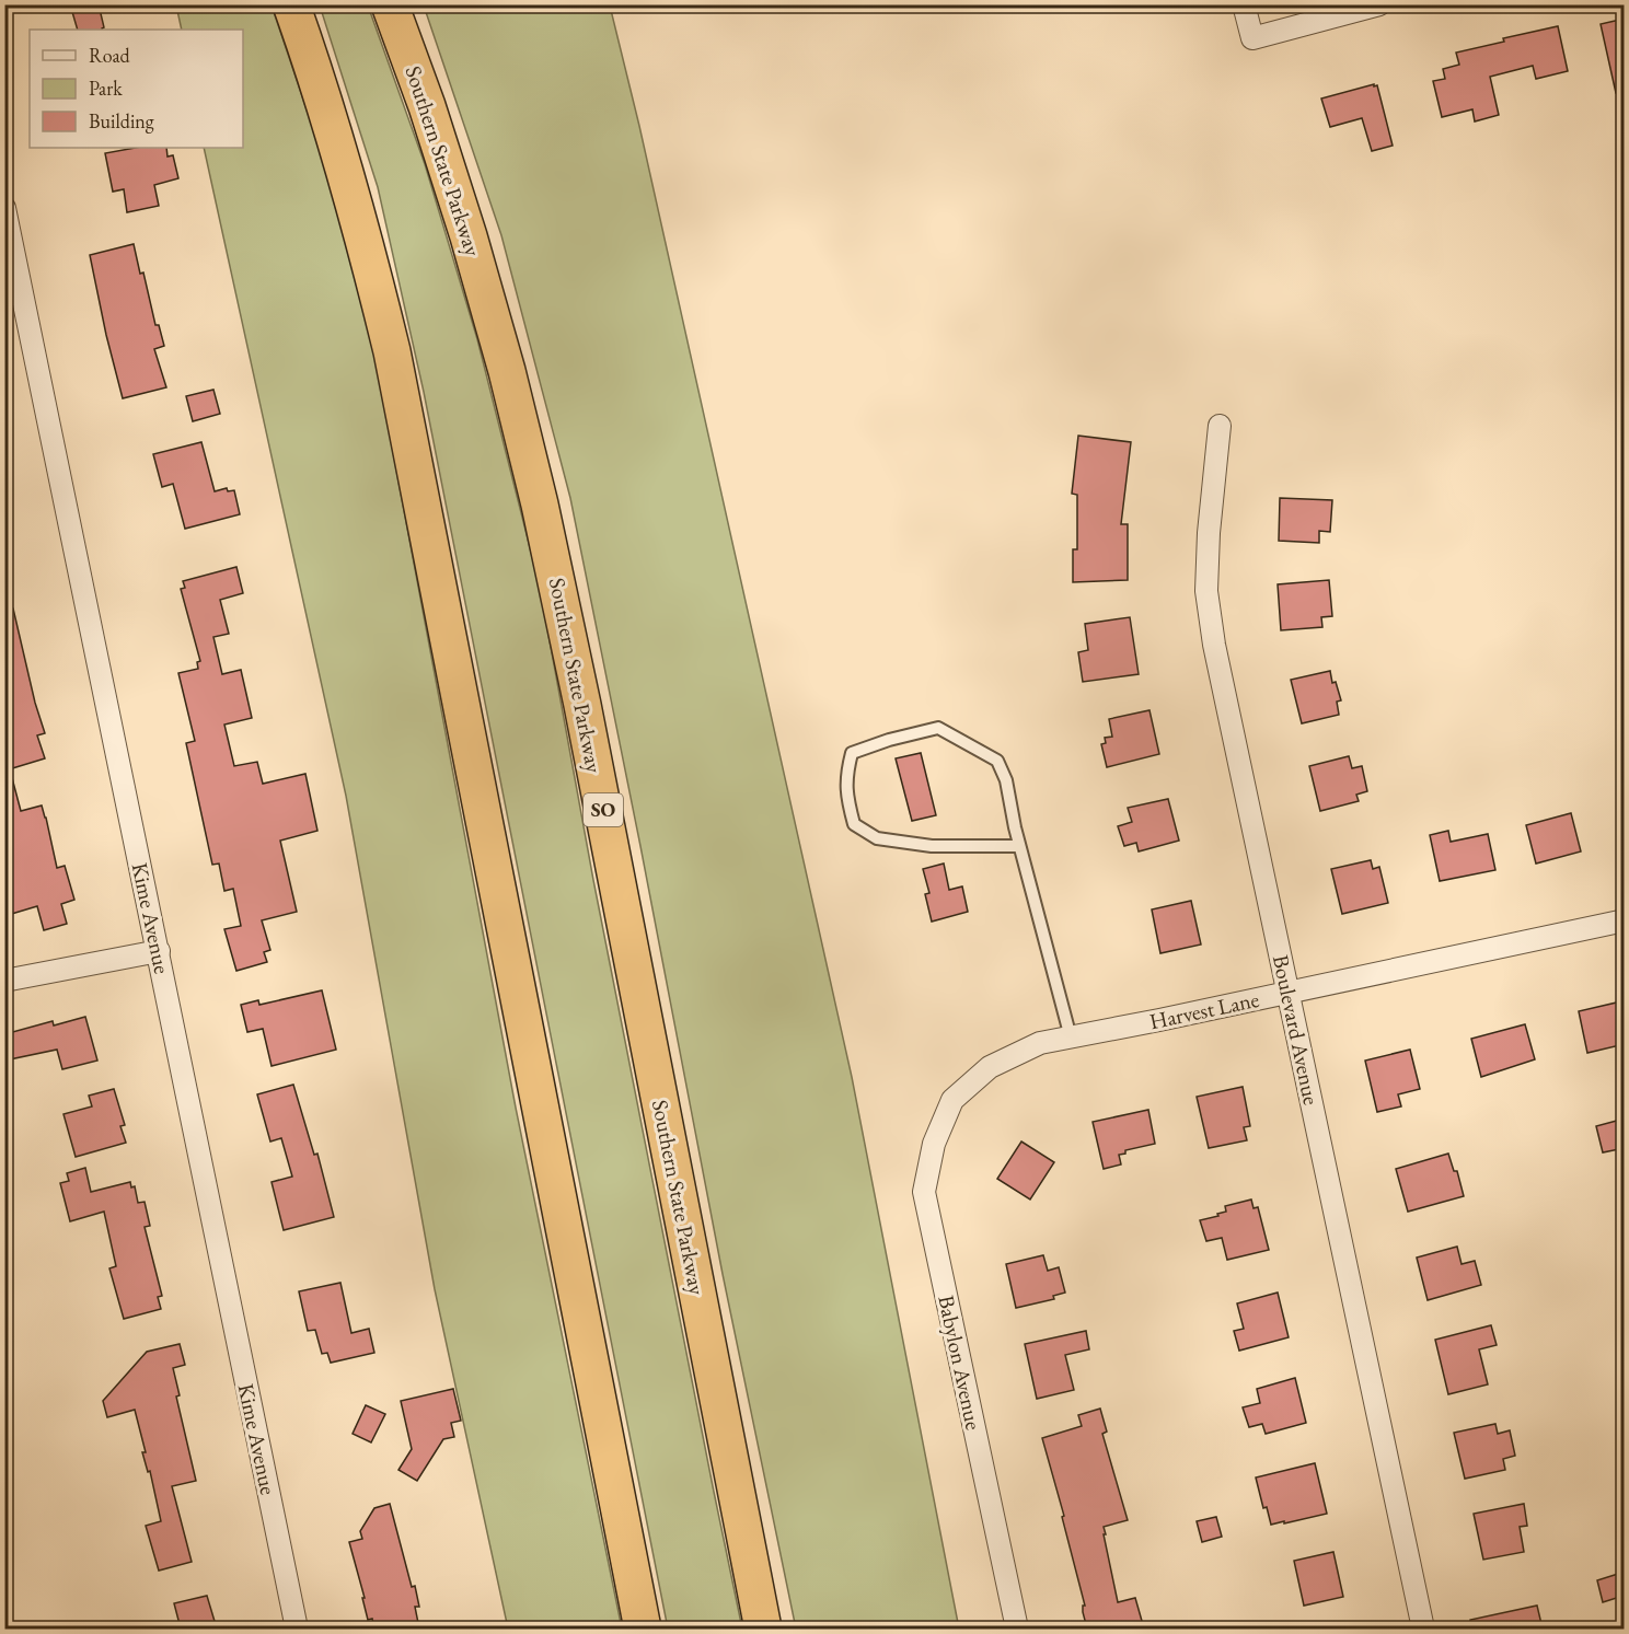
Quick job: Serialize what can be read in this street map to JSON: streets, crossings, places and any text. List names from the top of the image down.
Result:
{
  "streets": {
    "highway": ["Southern State Parkway", "SO"],
    "street": [
      "Kime Avenue",
      "Harvest Lane",
      "Boulevard Avenue",
      "Babylon Avenue"
    ]
  },
  "crossings": [
    ["Harvest Lane", "Boulevard Avenue"],
    ["Harvest Lane", "Babylon Avenue"]
  ],
  "legend": ["Road", "Park", "Building"]
}
